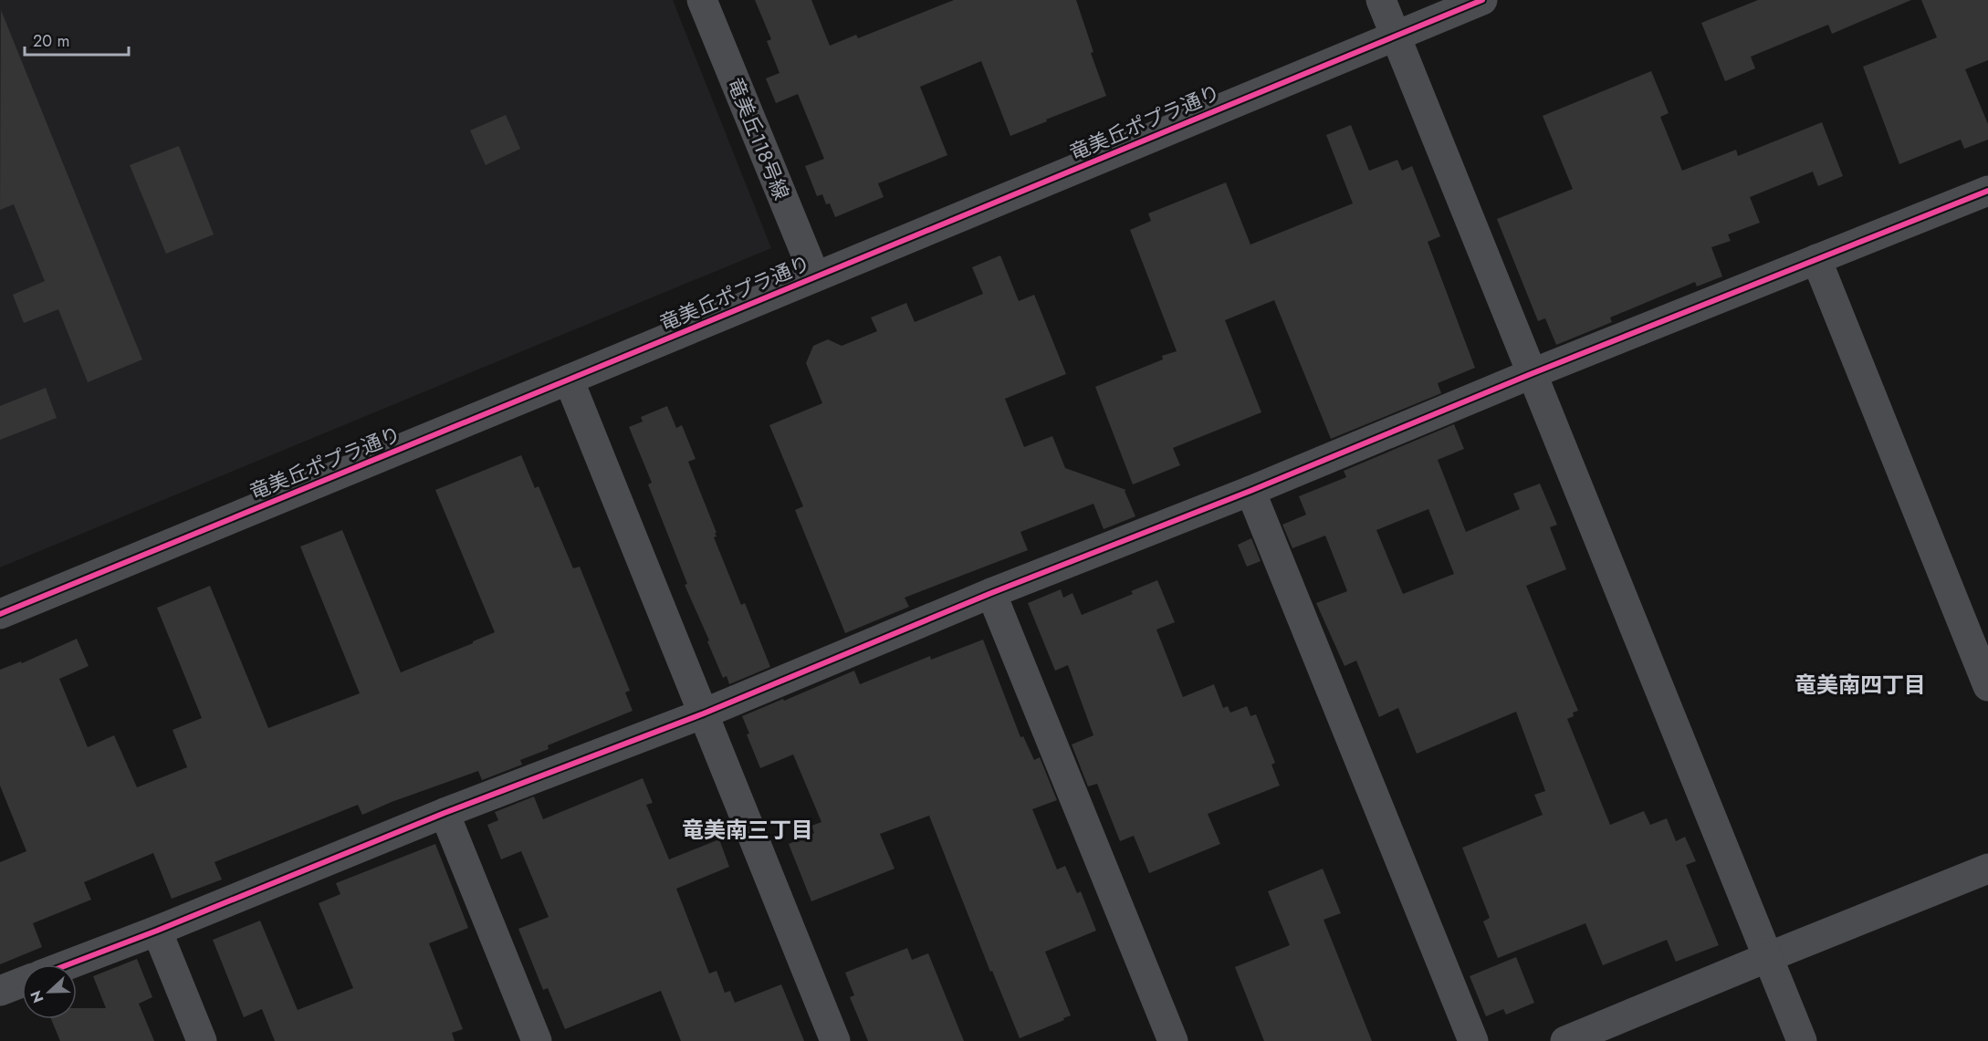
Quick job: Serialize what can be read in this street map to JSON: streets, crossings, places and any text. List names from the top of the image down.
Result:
{
  "streets": {
    "street": ["竜美丘ポプラ通り", "竜美丘118号線"]
  },
  "crossings": [
    ["竜美丘ポプラ通り", "竜美丘118号線"]
  ],
  "districts": ["竜美南四丁目", "竜美南三丁目"],
  "scale_bar": "20 m",
  "north": "left"
}
